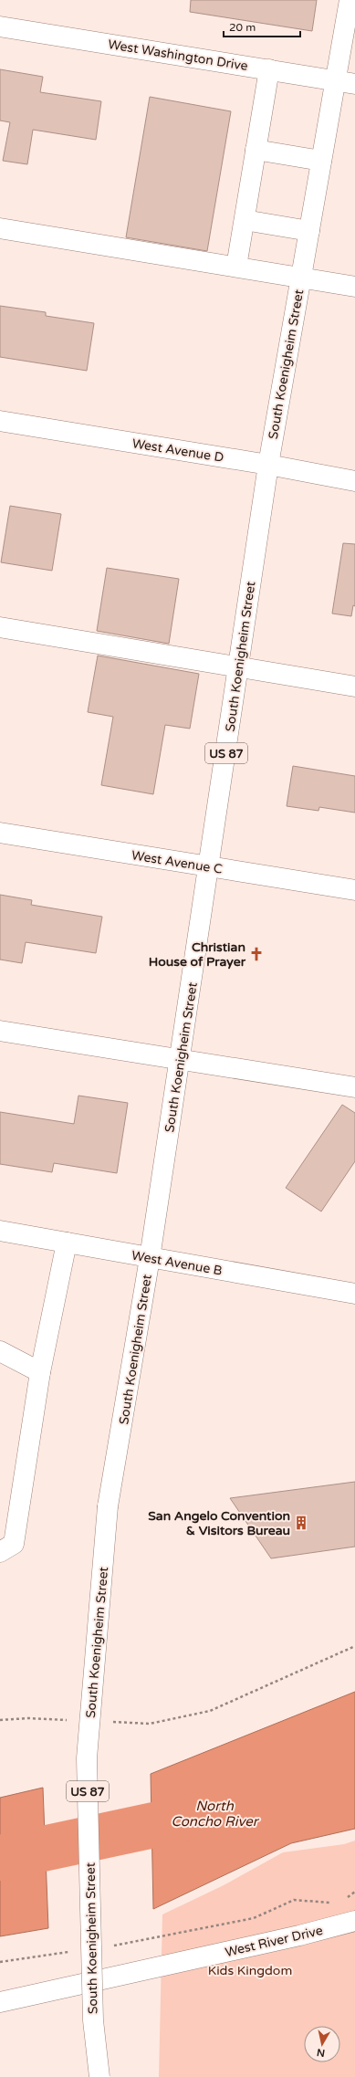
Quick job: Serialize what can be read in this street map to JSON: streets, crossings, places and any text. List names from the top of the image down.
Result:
{
  "streets": {
    "main road": [
      "West Washington Drive",
      "South Koenigheim Street",
      "West Avenue D",
      "US 87",
      "West Avenue C",
      "West Avenue B",
      "West River Drive"
    ]
  },
  "crossings": [
    ["West Washington Drive", "South Koenigheim Street"],
    ["South Koenigheim Street", "West Avenue D"],
    ["South Koenigheim Street", "West Avenue C"],
    ["South Koenigheim Street", "West Avenue B"]
  ],
  "water": ["North Concho River"],
  "parks": ["Kids Kingdom"],
  "places": {
    "church": ["Christian House of Prayer"],
    "building": ["San Angelo Convention & Visitors Bureau"]
  },
  "scale_bar": "20 m",
  "north": "bottom"
}
